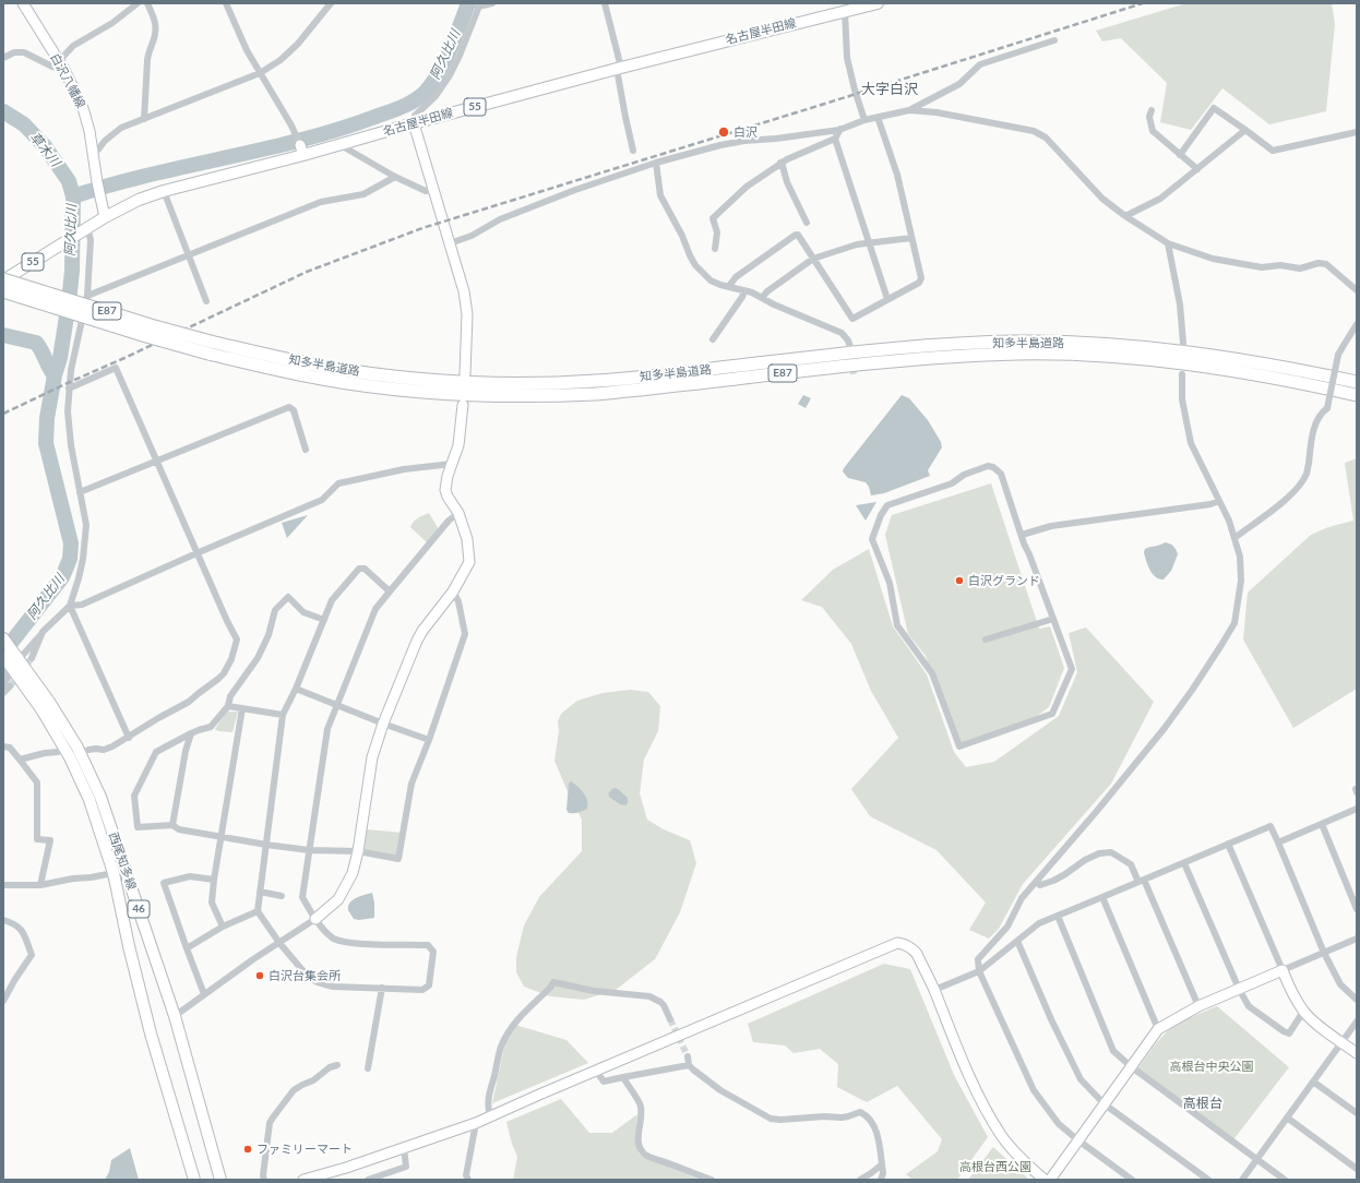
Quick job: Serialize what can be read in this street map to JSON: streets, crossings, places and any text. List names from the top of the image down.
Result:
{
  "streets": {
    "highway": ["E87", "知多半島道路"],
    "main road": [
      "名古屋半田線",
      "55",
      "西尾知多線",
      "46"
    ],
    "street": ["白沢八幡線"]
  },
  "crossings": [
    ["名古屋半田線", "白沢八幡線"],
    ["名古屋半田線", "知多半島道路"]
  ],
  "districts": ["大字白沢", "高根台"],
  "water": ["阿久比川", "草木川"],
  "parks": ["高根台中央公園", "高根台西公園"],
  "places": [
    "白沢",
    "白沢グランド",
    "白沢台集会所",
    "ファミリーマート"
  ]
}
